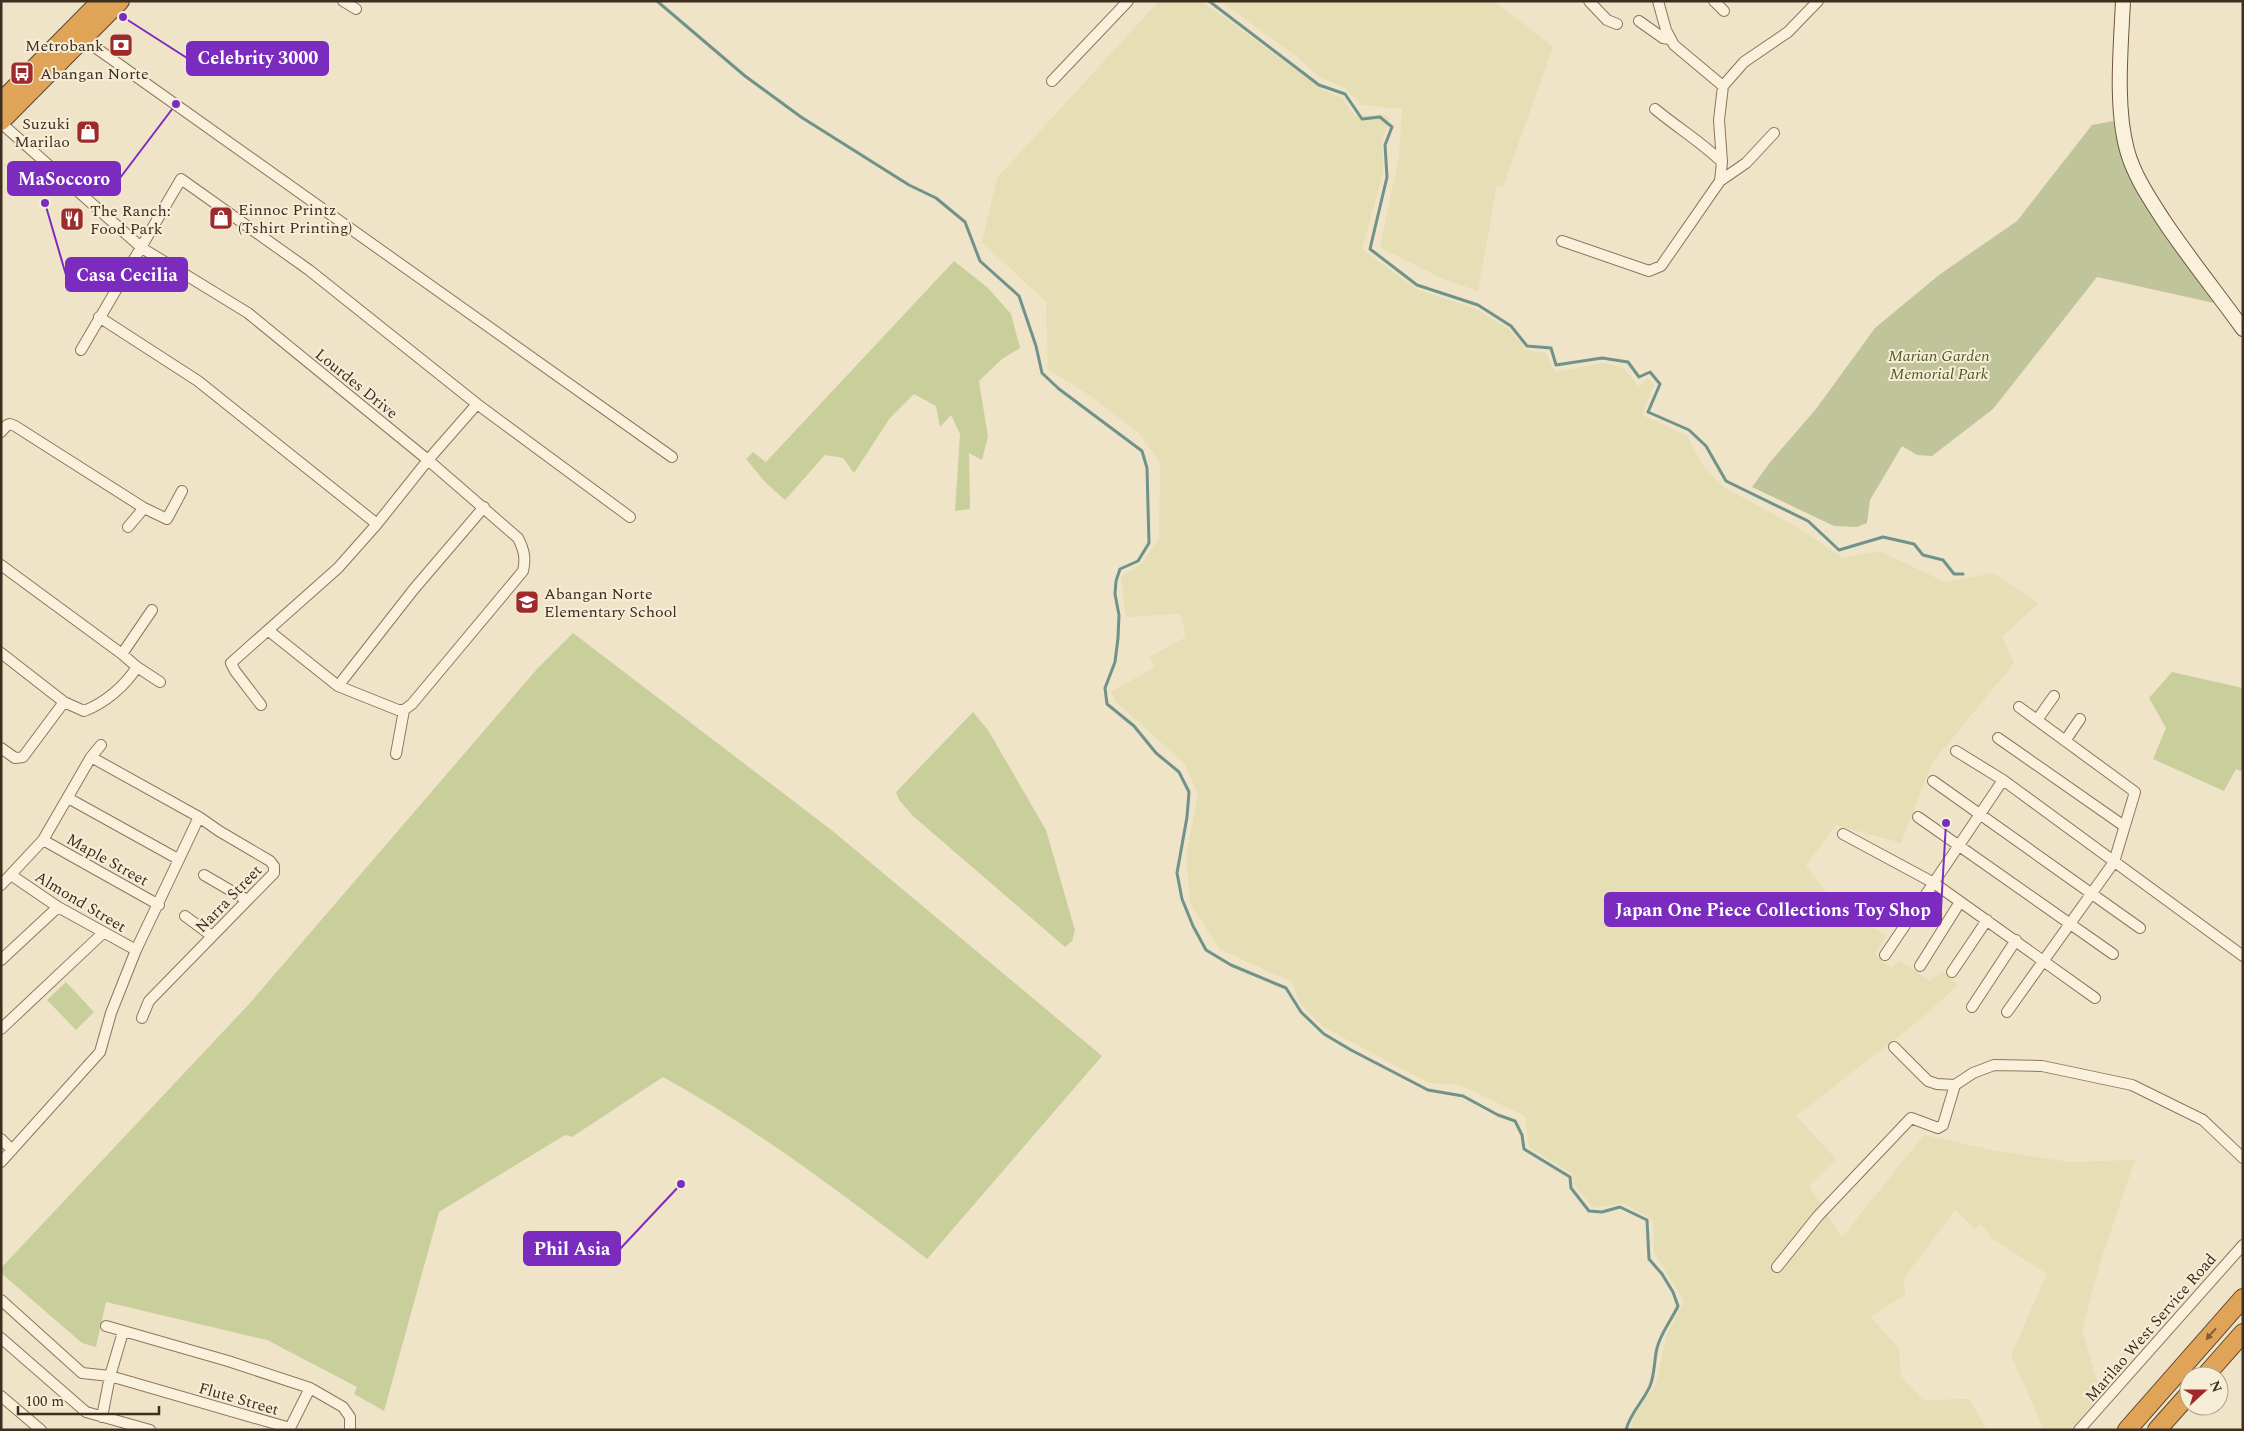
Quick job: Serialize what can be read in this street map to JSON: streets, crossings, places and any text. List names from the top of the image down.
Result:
{
  "streets": {
    "street": [
      "Lourdes Drive",
      "Maple Street",
      "Narra Street",
      "Almond Street",
      "Marilao West Service Road",
      "Flute Street"
    ]
  },
  "parks": ["Marian Garden Memorial Park"],
  "places": {
    "other": [
      "Celebrity 3000",
      "MaSoccoro",
      "Casa Cecilia",
      "Japan One Piece Collections Toy Shop",
      "Phil Asia"
    ],
    "bank": ["Metrobank"],
    "bus stop": ["Abangan Norte"],
    "shop": ["Suzuki Marilao", "Einnoc Printz (Tshirt Printing)"],
    "restaurant": ["The Ranch: Food Park"],
    "school or university": ["Abangan Norte Elementary School"]
  },
  "scale_bar": "100 m",
  "north": "right"
}
